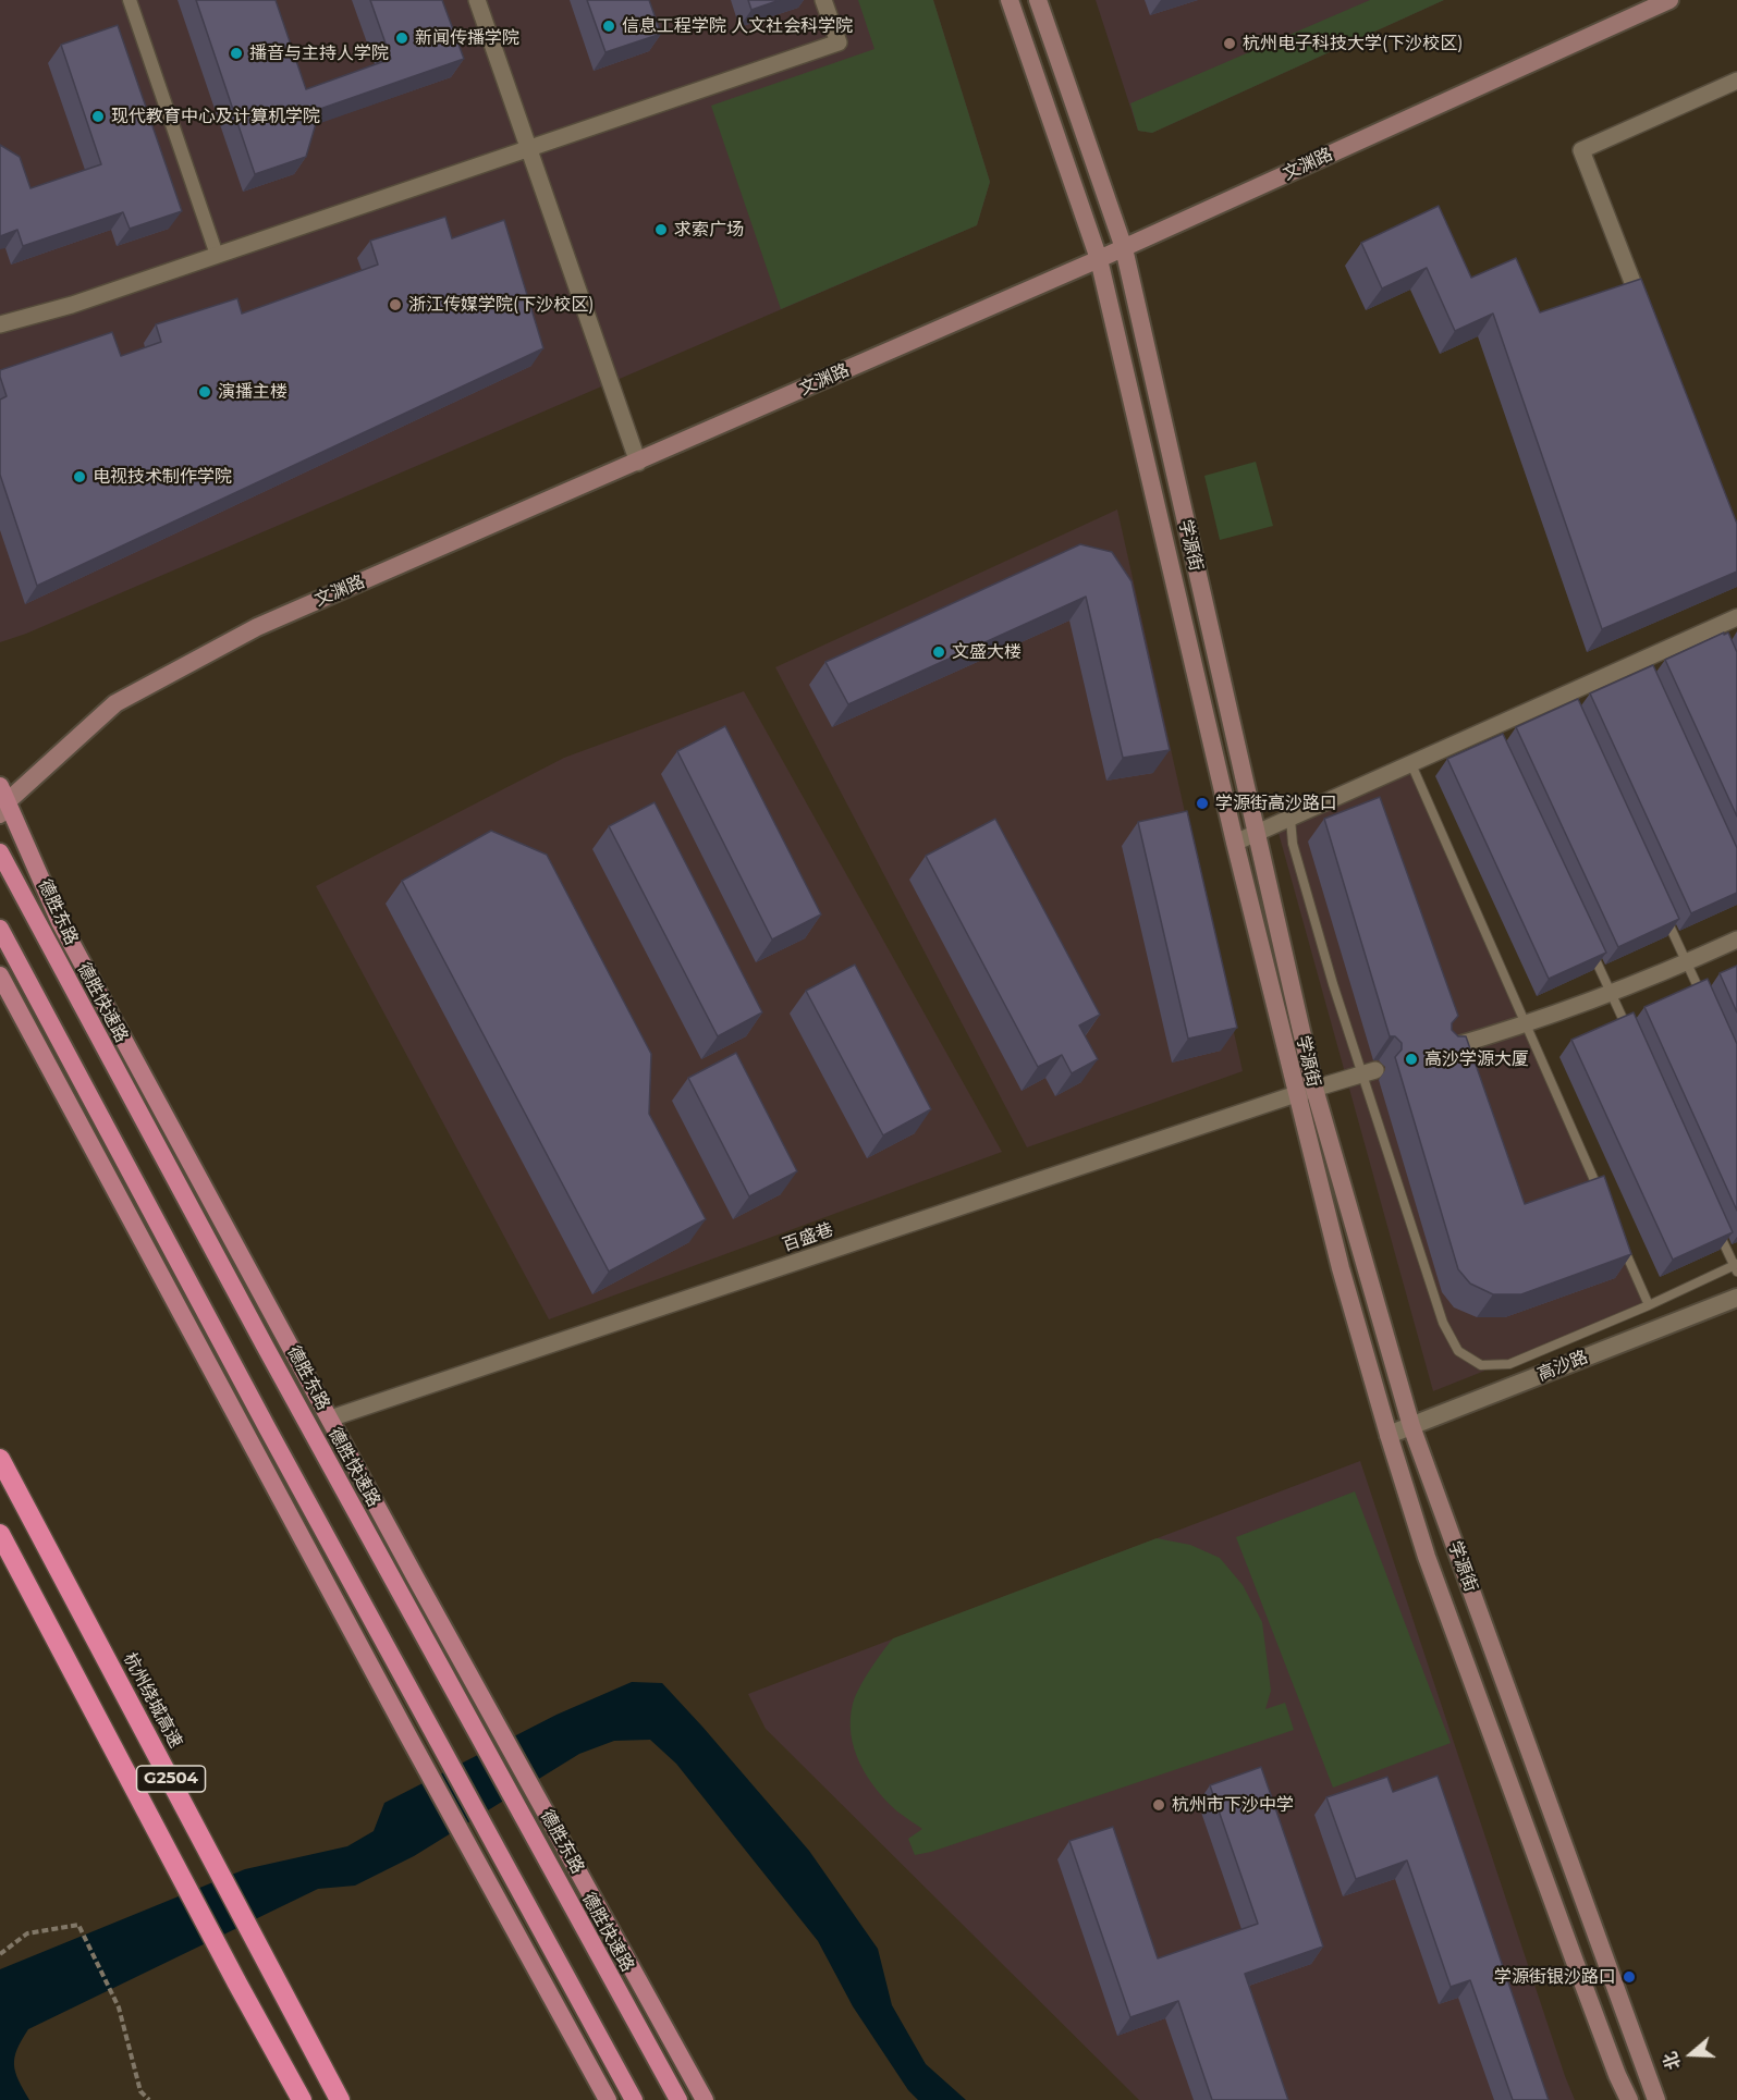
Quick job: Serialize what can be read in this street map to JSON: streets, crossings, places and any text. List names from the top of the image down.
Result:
{
  "streets": {
    "highway": ["德胜快速路", "杭州绕城高速", "G2504"],
    "main road": ["文渊路", "学源街", "德胜东路"],
    "street": ["百盛巷", "高沙路"]
  },
  "crossings": [
    ["文渊路", "学源街"],
    ["文渊路", "德胜东路"],
    ["学源街", "百盛巷"],
    ["学源街", "高沙路"],
    ["德胜东路", "百盛巷"]
  ],
  "places": [
    "信息工程学院 人文社会科学院",
    "新闻传播学院",
    "杭州电子科技大学(下沙校区)",
    "播音与主持人学院",
    "现代教育中心及计算机学院",
    "求索广场",
    "浙江传媒学院(下沙校区)",
    "演播主楼",
    "电视技术制作学院",
    "文盛大楼",
    "学源街高沙路口",
    "高沙学源大厦",
    "杭州市下沙中学",
    "学源街银沙路口"
  ],
  "north": "left"
}
